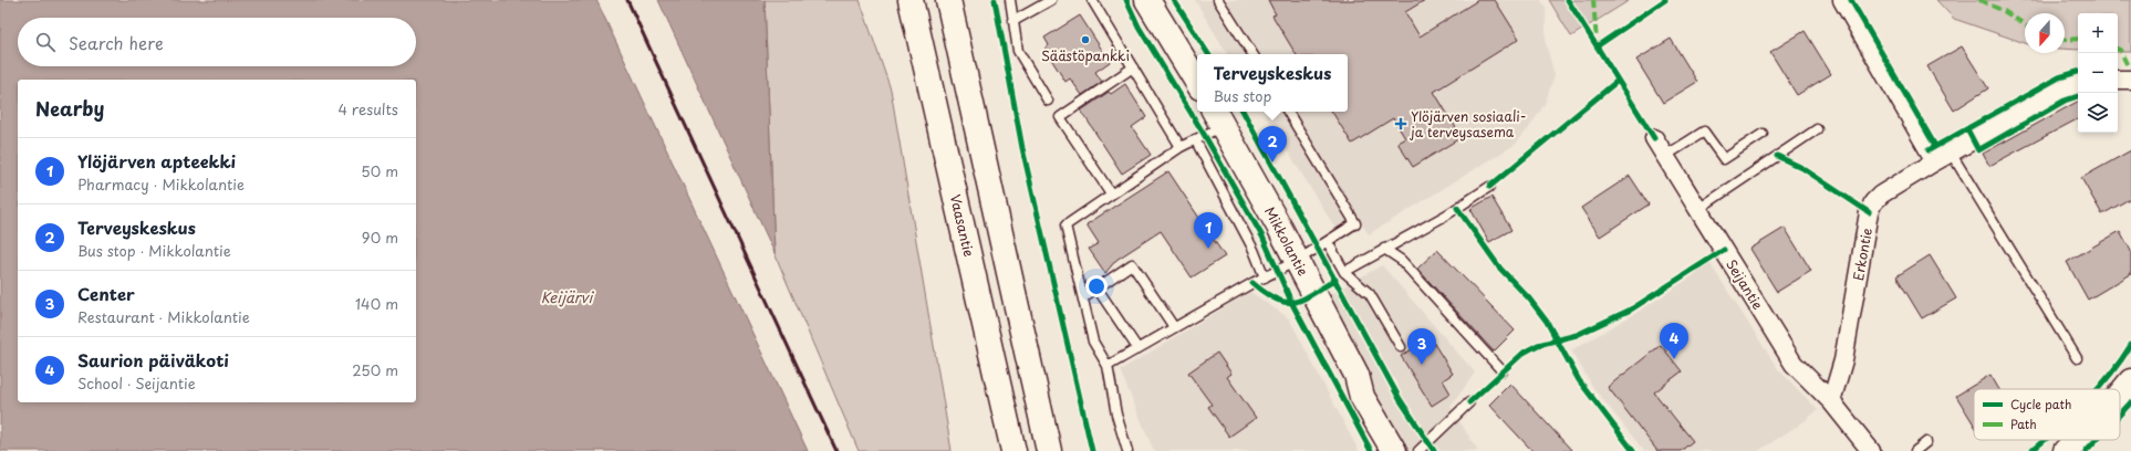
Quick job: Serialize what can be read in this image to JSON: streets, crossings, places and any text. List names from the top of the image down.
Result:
{
  "streets": {
    "main road": ["Vaasantie", "Mikkolantie"],
    "street": ["Erkontie", "Seijantie"]
  },
  "crossings": [
    ["Erkontie", "Seijantie"]
  ],
  "water": ["Keijärvi"],
  "places": {
    "other": ["Säästöpankki"],
    "health": ["Ylöjärven sosiaali- ja terveysasema"]
  },
  "legend": ["Cycle path", "Path"],
  "north": "bottom",
  "page": {
    "map_buttons": ["+", "−"],
    "search": "Search here",
    "popup": ["Terveyskeskus", "Bus stop"],
    "heading": ["Nearby", "4 results"],
    "pins": [
      "2",
      "1",
      "4",
      "3"
    ],
    "list": [
      {
        "mark": "1",
        "name": "Ylöjärven apteekki",
        "note": "Pharmacy · Mikkolantie",
        "value": "50 m"
      },
      {
        "mark": "2",
        "name": "Terveyskeskus",
        "note": "Bus stop · Mikkolantie",
        "value": "90 m"
      },
      {
        "mark": "3",
        "name": "Center",
        "note": "Restaurant · Mikkolantie",
        "value": "140 m"
      },
      {
        "mark": "4",
        "name": "Saurion päiväkoti",
        "note": "School · Seijantie",
        "value": "250 m"
      }
    ]
  }
}
